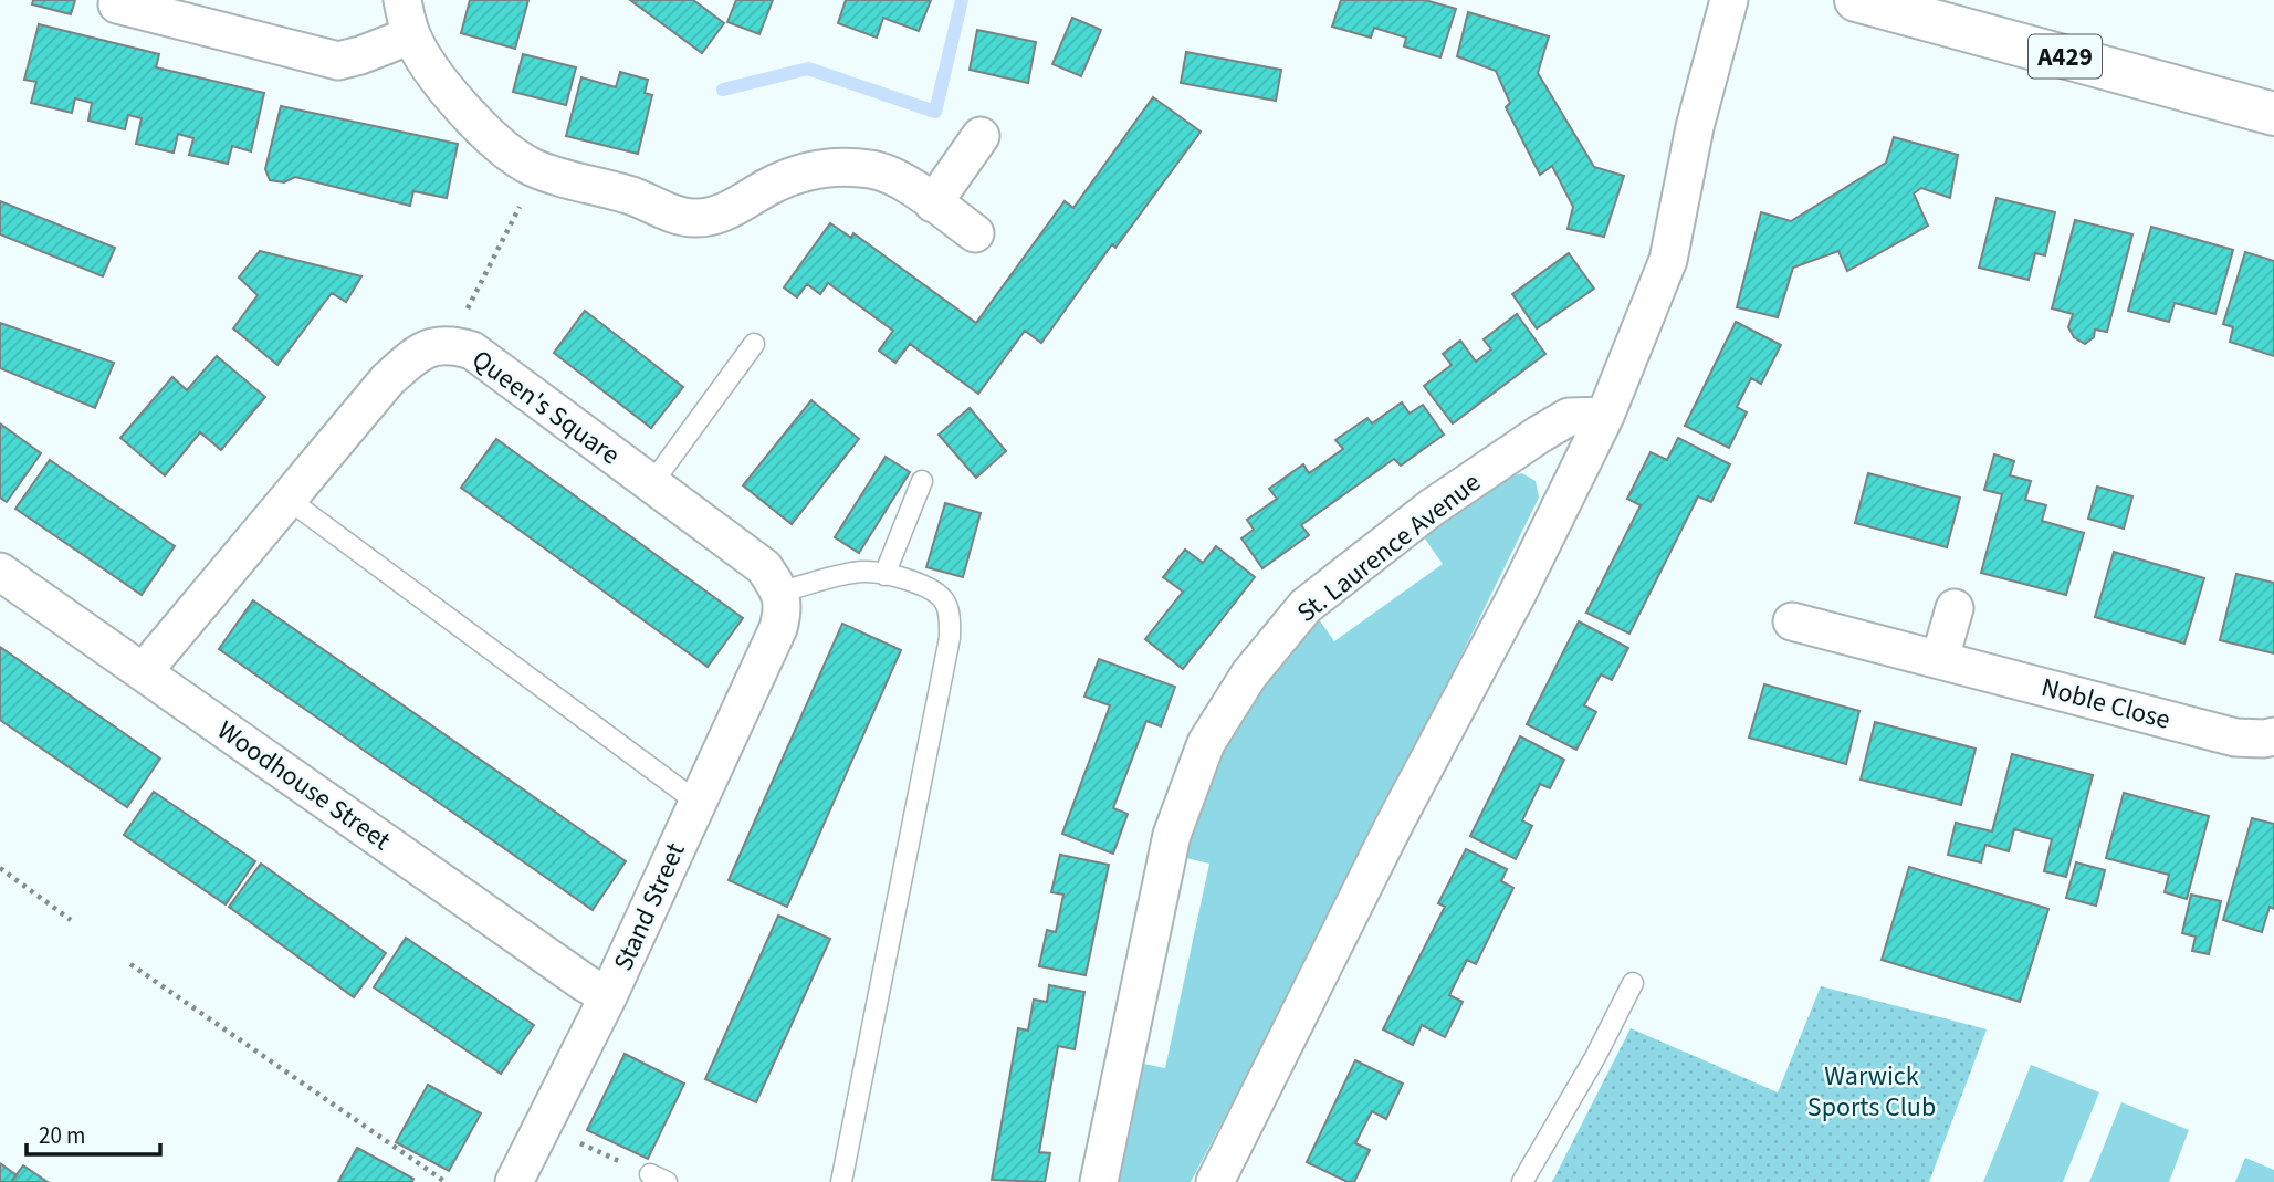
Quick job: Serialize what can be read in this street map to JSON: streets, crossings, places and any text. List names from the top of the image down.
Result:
{
  "streets": {
    "main road": ["A429"],
    "street": [
      "Queen's Square",
      "St. Laurence Avenue",
      "Noble Close",
      "Woodhouse Street",
      "Stand Street"
    ]
  },
  "crossings": [
    ["Queen's Square", "Woodhouse Street"],
    ["Queen's Square", "Stand Street"],
    ["Woodhouse Street", "Stand Street"]
  ],
  "parks": ["Warwick Sports Club"],
  "scale_bar": "20 m"
}
